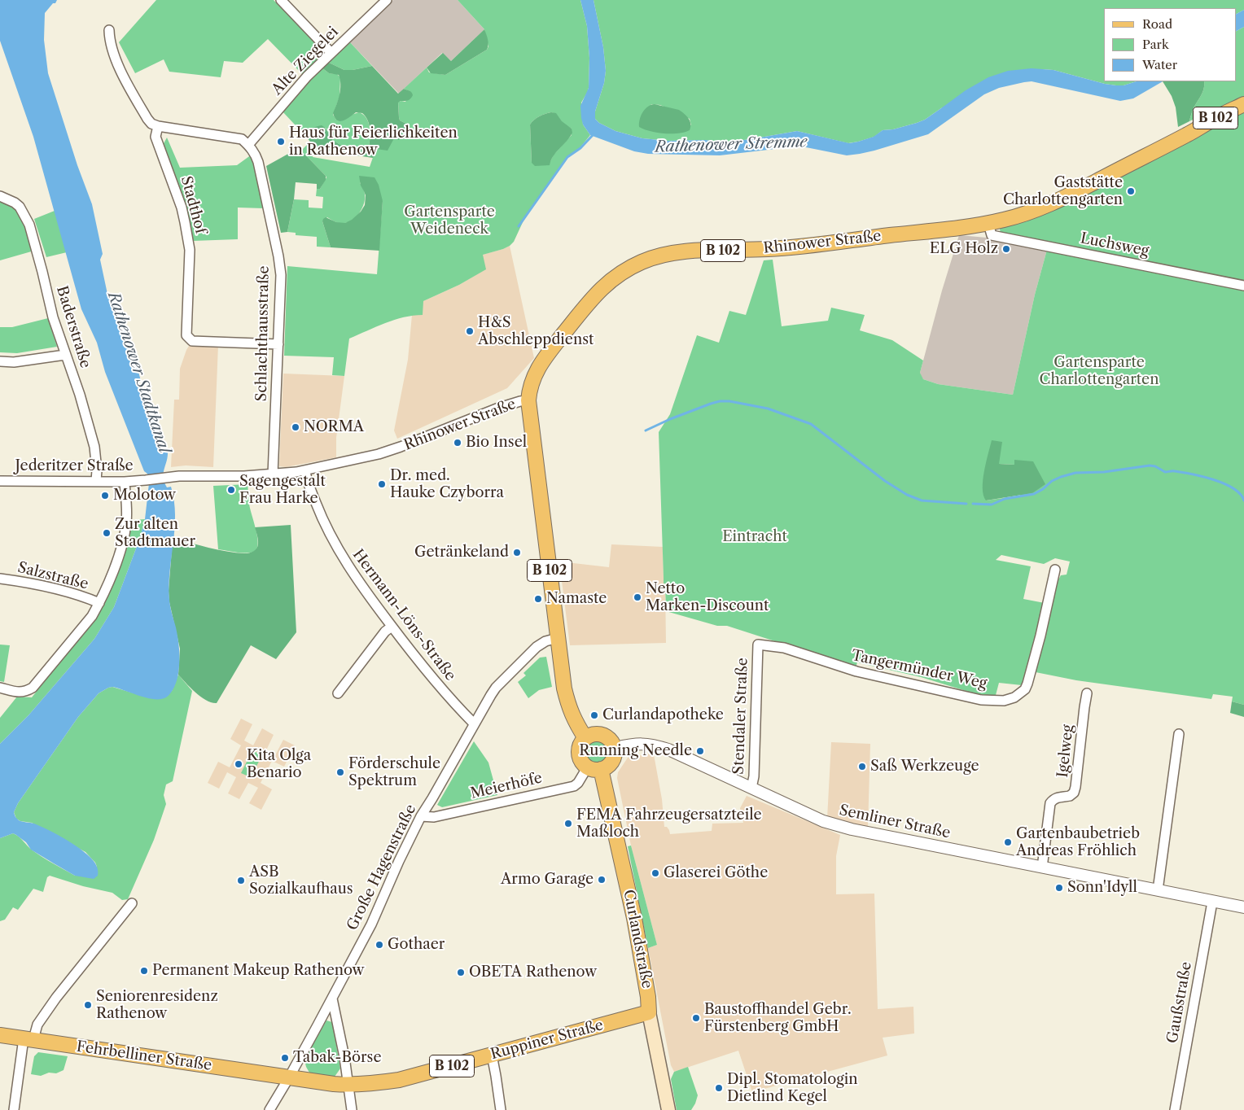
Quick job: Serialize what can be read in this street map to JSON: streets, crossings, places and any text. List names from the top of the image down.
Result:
{
  "streets": {
    "main road": [
      "B 102",
      "Rhinower Straße",
      "Curlandstraße",
      "Ruppiner Straße",
      "Fehrbelliner Straße"
    ],
    "street": [
      "Alte Ziegelei",
      "Stadthof",
      "Luchsweg",
      "Baderstraße",
      "Schlachthausstraße",
      "Jederitzer Straße",
      "Salzstraße",
      "Hermann-Löns-Straße",
      "Tangermünder Weg",
      "Stendaler Straße",
      "Igelweg",
      "Meierhöfe",
      "Semliner Straße",
      "Große Hagenstraße",
      "Gaußstraße"
    ]
  },
  "crossings": [
    ["Alte Ziegelei", "Schlachthausstraße"],
    ["B 102", "Rhinower Straße"],
    ["B 102", "Meierhöfe"],
    ["B 102", "Semliner Straße"],
    ["B 102", "Große Hagenstraße"],
    ["B 102", "Curlandstraße"],
    ["B 102", "Ruppiner Straße"],
    ["B 102", "Fehrbelliner Straße"],
    ["Stadthof", "Schlachthausstraße"],
    ["Rhinower Straße", "Luchsweg"],
    ["Rhinower Straße", "Schlachthausstraße"],
    ["Rhinower Straße", "Jederitzer Straße"],
    ["Rhinower Straße", "Hermann-Löns-Straße"],
    ["Baderstraße", "Jederitzer Straße"],
    ["Hermann-Löns-Straße", "Große Hagenstraße"],
    ["Tangermünder Weg", "Stendaler Straße"],
    ["Stendaler Straße", "Semliner Straße"],
    ["Igelweg", "Semliner Straße"],
    ["Meierhöfe", "Semliner Straße"],
    ["Meierhöfe", "Große Hagenstraße"],
    ["Meierhöfe", "Curlandstraße"],
    ["Semliner Straße", "Curlandstraße"],
    ["Semliner Straße", "Gaußstraße"],
    ["Große Hagenstraße", "Fehrbelliner Straße"],
    ["Curlandstraße", "Ruppiner Straße"]
  ],
  "water": ["Rathenower Stremme", "Rathenower Stadtkanal"],
  "parks": ["Gartensparte Weideneck", "Gartensparte Charlottengarten", "Eintracht"],
  "places": [
    "Haus für Feierlichkeiten in Rathenow",
    "Gaststätte Charlottengarten",
    "ELG Holz",
    "H&S Abschleppdienst",
    "NORMA",
    "Bio Insel",
    "Dr. med. Hauke Czyborra",
    "Sagengestalt Frau Harke",
    "Molotow",
    "Zur alten Stadtmauer",
    "Getränkeland",
    "Netto Marken-Discount",
    "Namaste",
    "Curlandapotheke",
    "Running Needle",
    "Kita Olga Benario",
    "Saß Werkzeuge",
    "Förderschule Spektrum",
    "FEMA Fahrzeugersatzteile Maßloch",
    "Gartenbaubetrieb Andreas Fröhlich",
    "Glaserei Göthe",
    "Armo Garage",
    "ASB Sozialkaufhaus",
    "Sonn'Idyll",
    "Gothaer",
    "Permanent Makeup Rathenow",
    "OBETA Rathenow",
    "Seniorenresidenz Rathenow",
    "Baustoffhandel Gebr. Fürstenberg GmbH",
    "Tabak-Börse",
    "Dipl. Stomatologin Dietlind Kegel"
  ],
  "legend": ["Road", "Park", "Water"]
}
